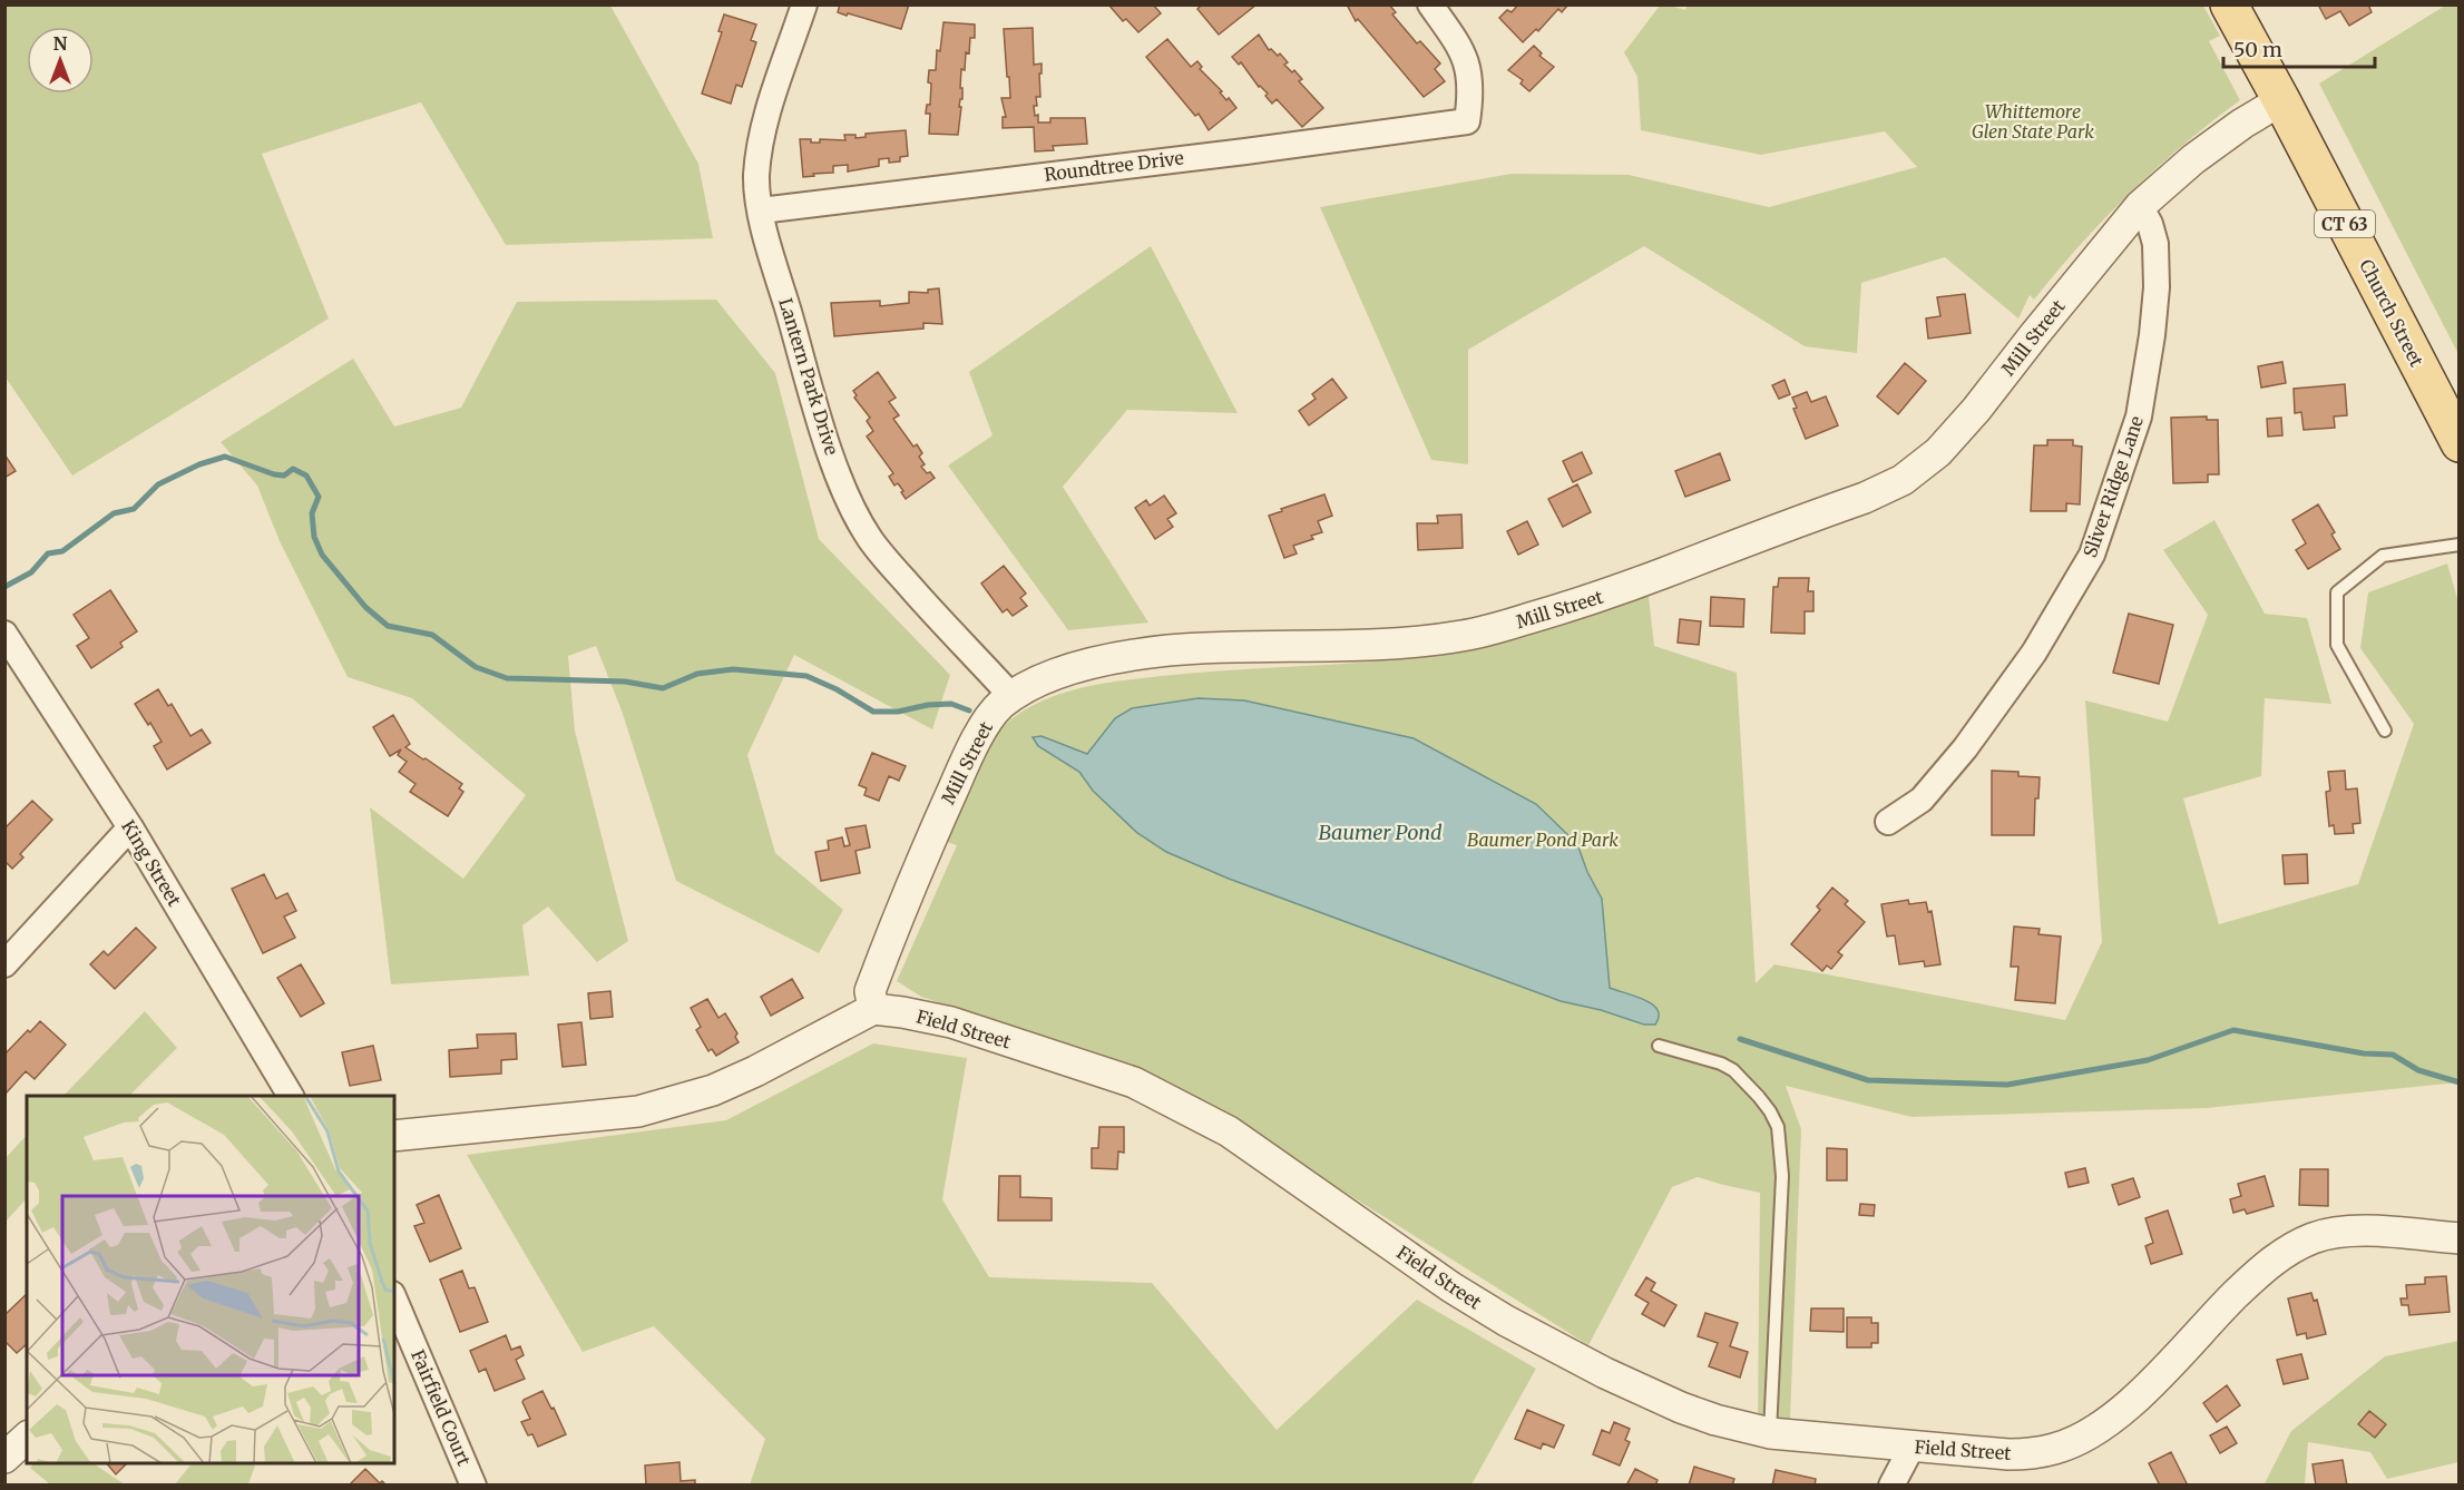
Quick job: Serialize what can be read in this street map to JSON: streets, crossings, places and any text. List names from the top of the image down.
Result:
{
  "streets": {
    "main road": ["CT 63", "Church Street"],
    "street": [
      "Roundtree Drive",
      "Mill Street",
      "Lantern Park Drive",
      "Sliver Ridge Lane",
      "King Street",
      "Field Street",
      "Fairfield Court"
    ]
  },
  "crossings": [
    ["Roundtree Drive", "Lantern Park Drive"],
    ["Church Street", "Mill Street"],
    ["Mill Street", "Lantern Park Drive"],
    ["Mill Street", "Sliver Ridge Lane"],
    ["Mill Street", "Field Street"]
  ],
  "water": ["Baumer Pond"],
  "parks": ["Whittemore Glen State Park", "Baumer Pond Park"],
  "scale_bar": "50 m",
  "north": "top"
}
